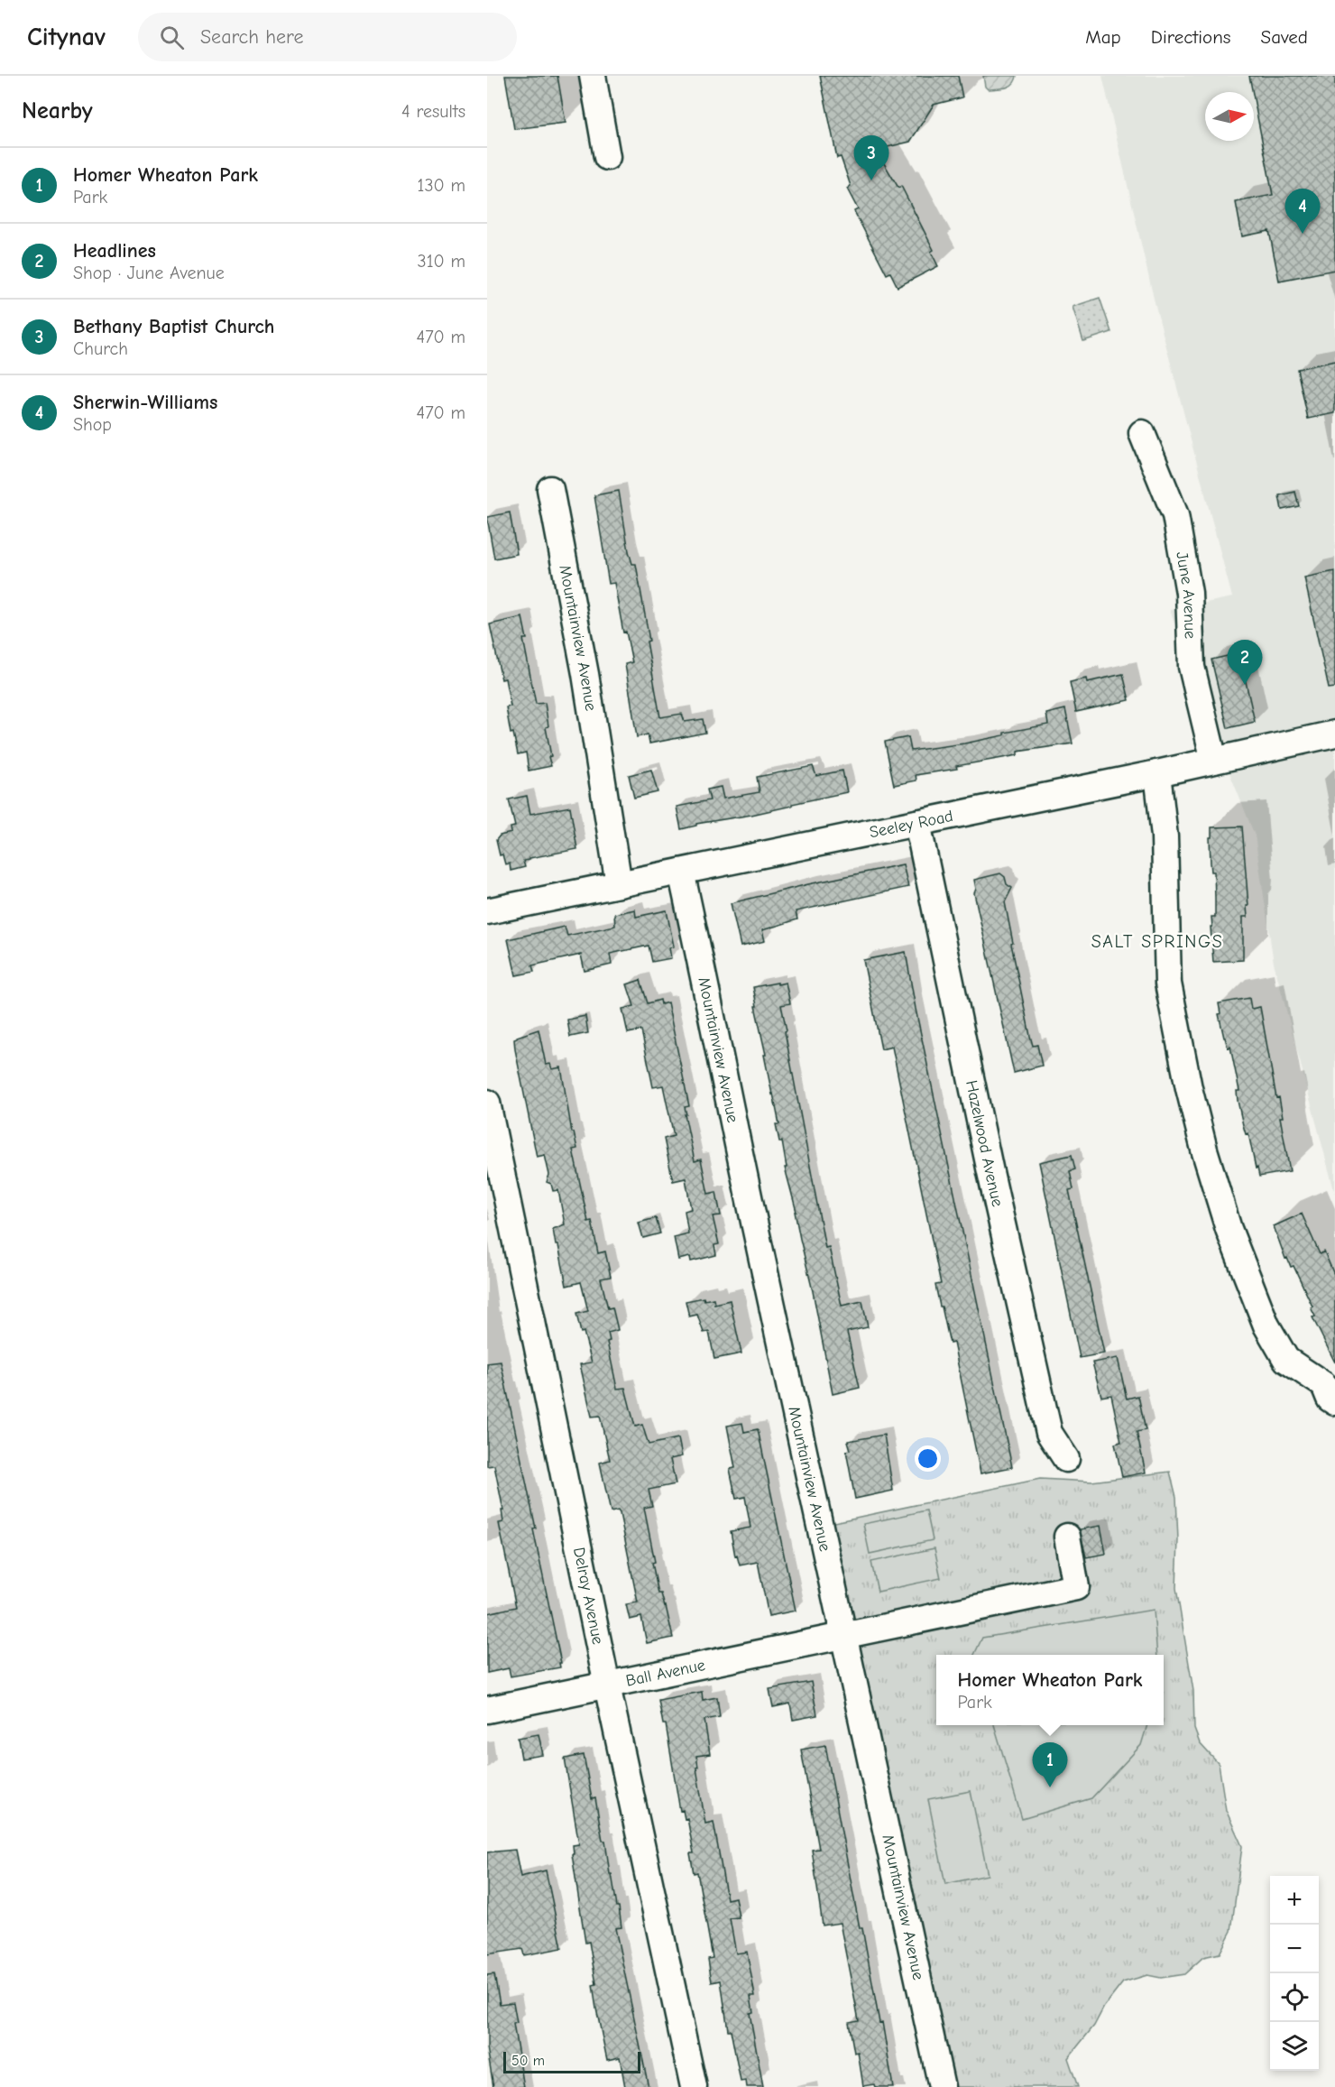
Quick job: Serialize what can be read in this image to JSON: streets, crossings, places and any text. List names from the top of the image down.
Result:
{
  "streets": {
    "street": [
      "June Avenue",
      "Mountainview Avenue",
      "Seeley Road",
      "Hazelwood Avenue",
      "Delray Avenue",
      "Ball Avenue"
    ]
  },
  "crossings": [
    ["June Avenue", "Seeley Road"],
    ["Mountainview Avenue", "Seeley Road"],
    ["Mountainview Avenue", "Ball Avenue"],
    ["Seeley Road", "Hazelwood Avenue"],
    ["Delray Avenue", "Ball Avenue"]
  ],
  "districts": ["SALT SPRINGS"],
  "scale_bar": "50 m",
  "north": "right",
  "page": {
    "header": "Citynav",
    "search": "Search here",
    "nav": ["Map", "Directions", "Saved"],
    "heading": ["Nearby", "4 results"],
    "pins": [
      "3",
      "4",
      "2",
      "1"
    ],
    "list": [
      {
        "mark": "1",
        "name": "Homer Wheaton Park",
        "note": "Park",
        "value": "130 m"
      },
      {
        "mark": "2",
        "name": "Headlines",
        "note": "Shop · June Avenue",
        "value": "310 m"
      },
      {
        "mark": "3",
        "name": "Bethany Baptist Church",
        "note": "Church",
        "value": "470 m"
      },
      {
        "mark": "4",
        "name": "Sherwin-Williams",
        "note": "Shop",
        "value": "470 m"
      }
    ],
    "popup": ["Homer Wheaton Park", "Park"],
    "map_buttons": ["+", "−"],
    "scale": "50 m"
  }
}
